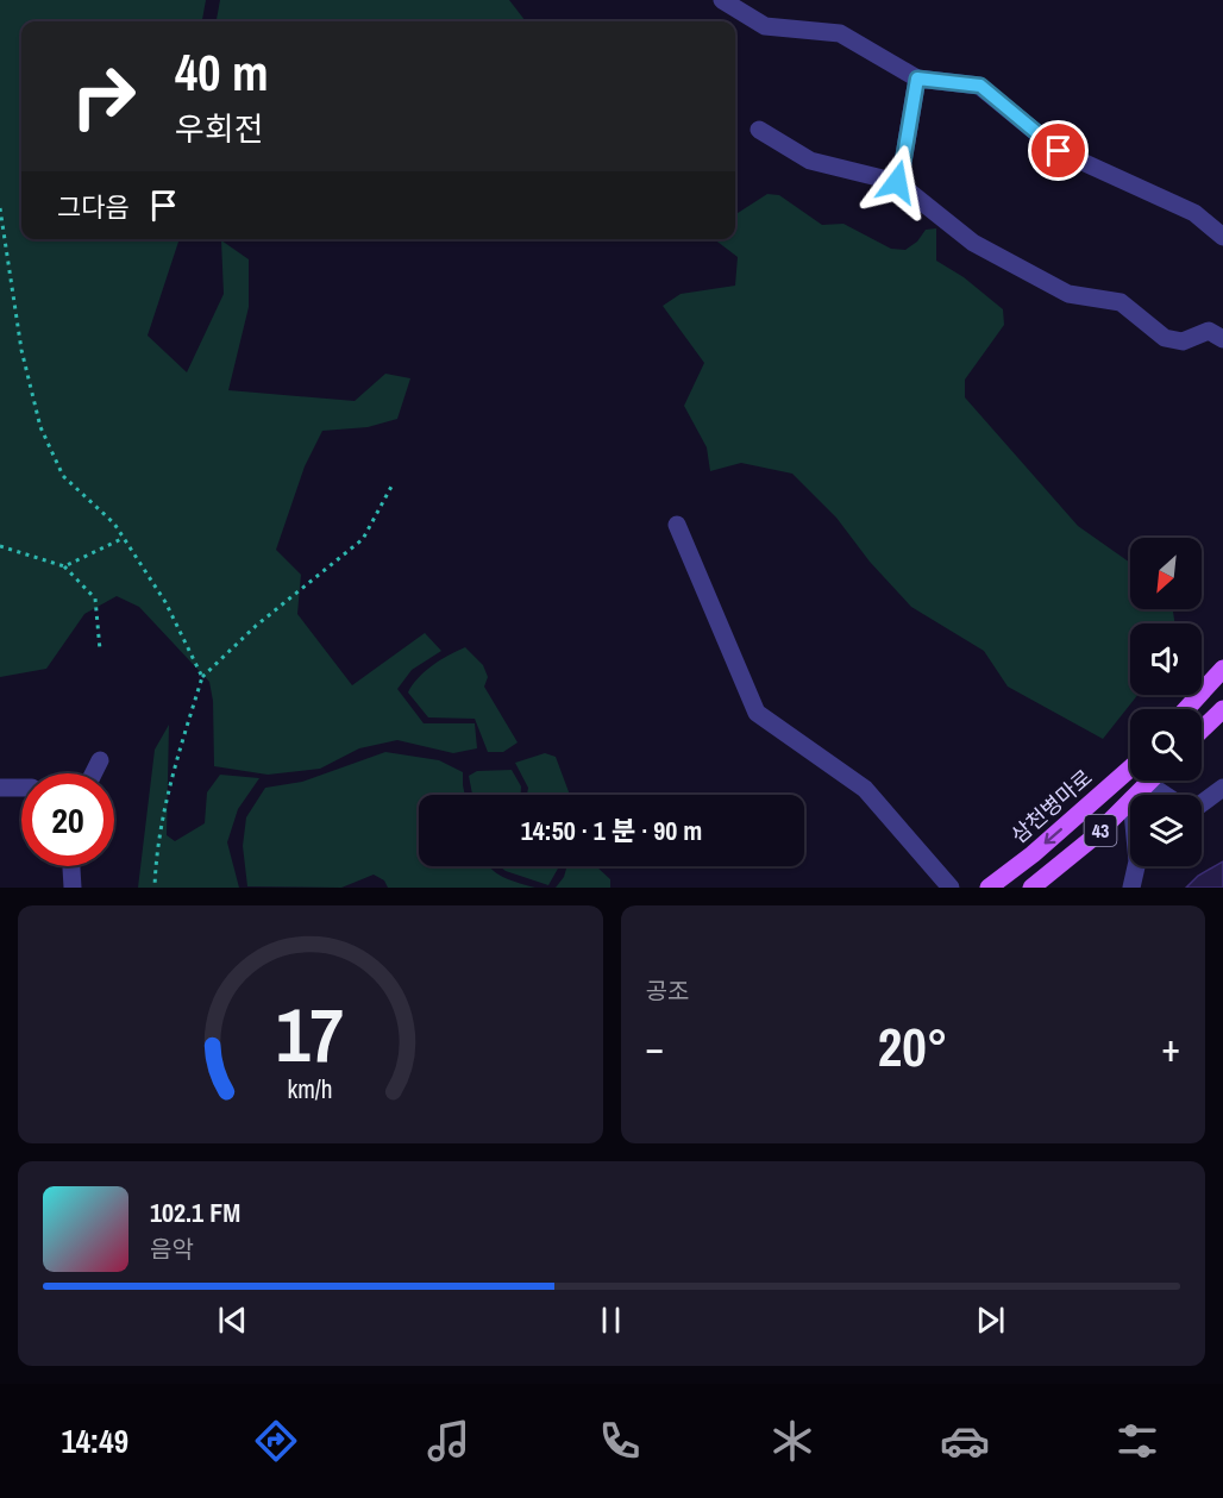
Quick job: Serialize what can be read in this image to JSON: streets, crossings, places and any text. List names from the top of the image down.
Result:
{
  "streets": {
    "main road": ["삼천병마로", "43"]
  },
  "north": "bottom left",
  "page": {
    "turn": ["40 m", "우회전"],
    "then": "그다음",
    "limit": "20",
    "trip": "14:50 · 1 분 · 90 m",
    "tile": "공조",
    "heat": ["−", "20°", "+"],
    "song": ["102.1 FM", "음악"],
    "tabs": "14:49",
    "gauge": ["17", "km/h"]
  }
}
